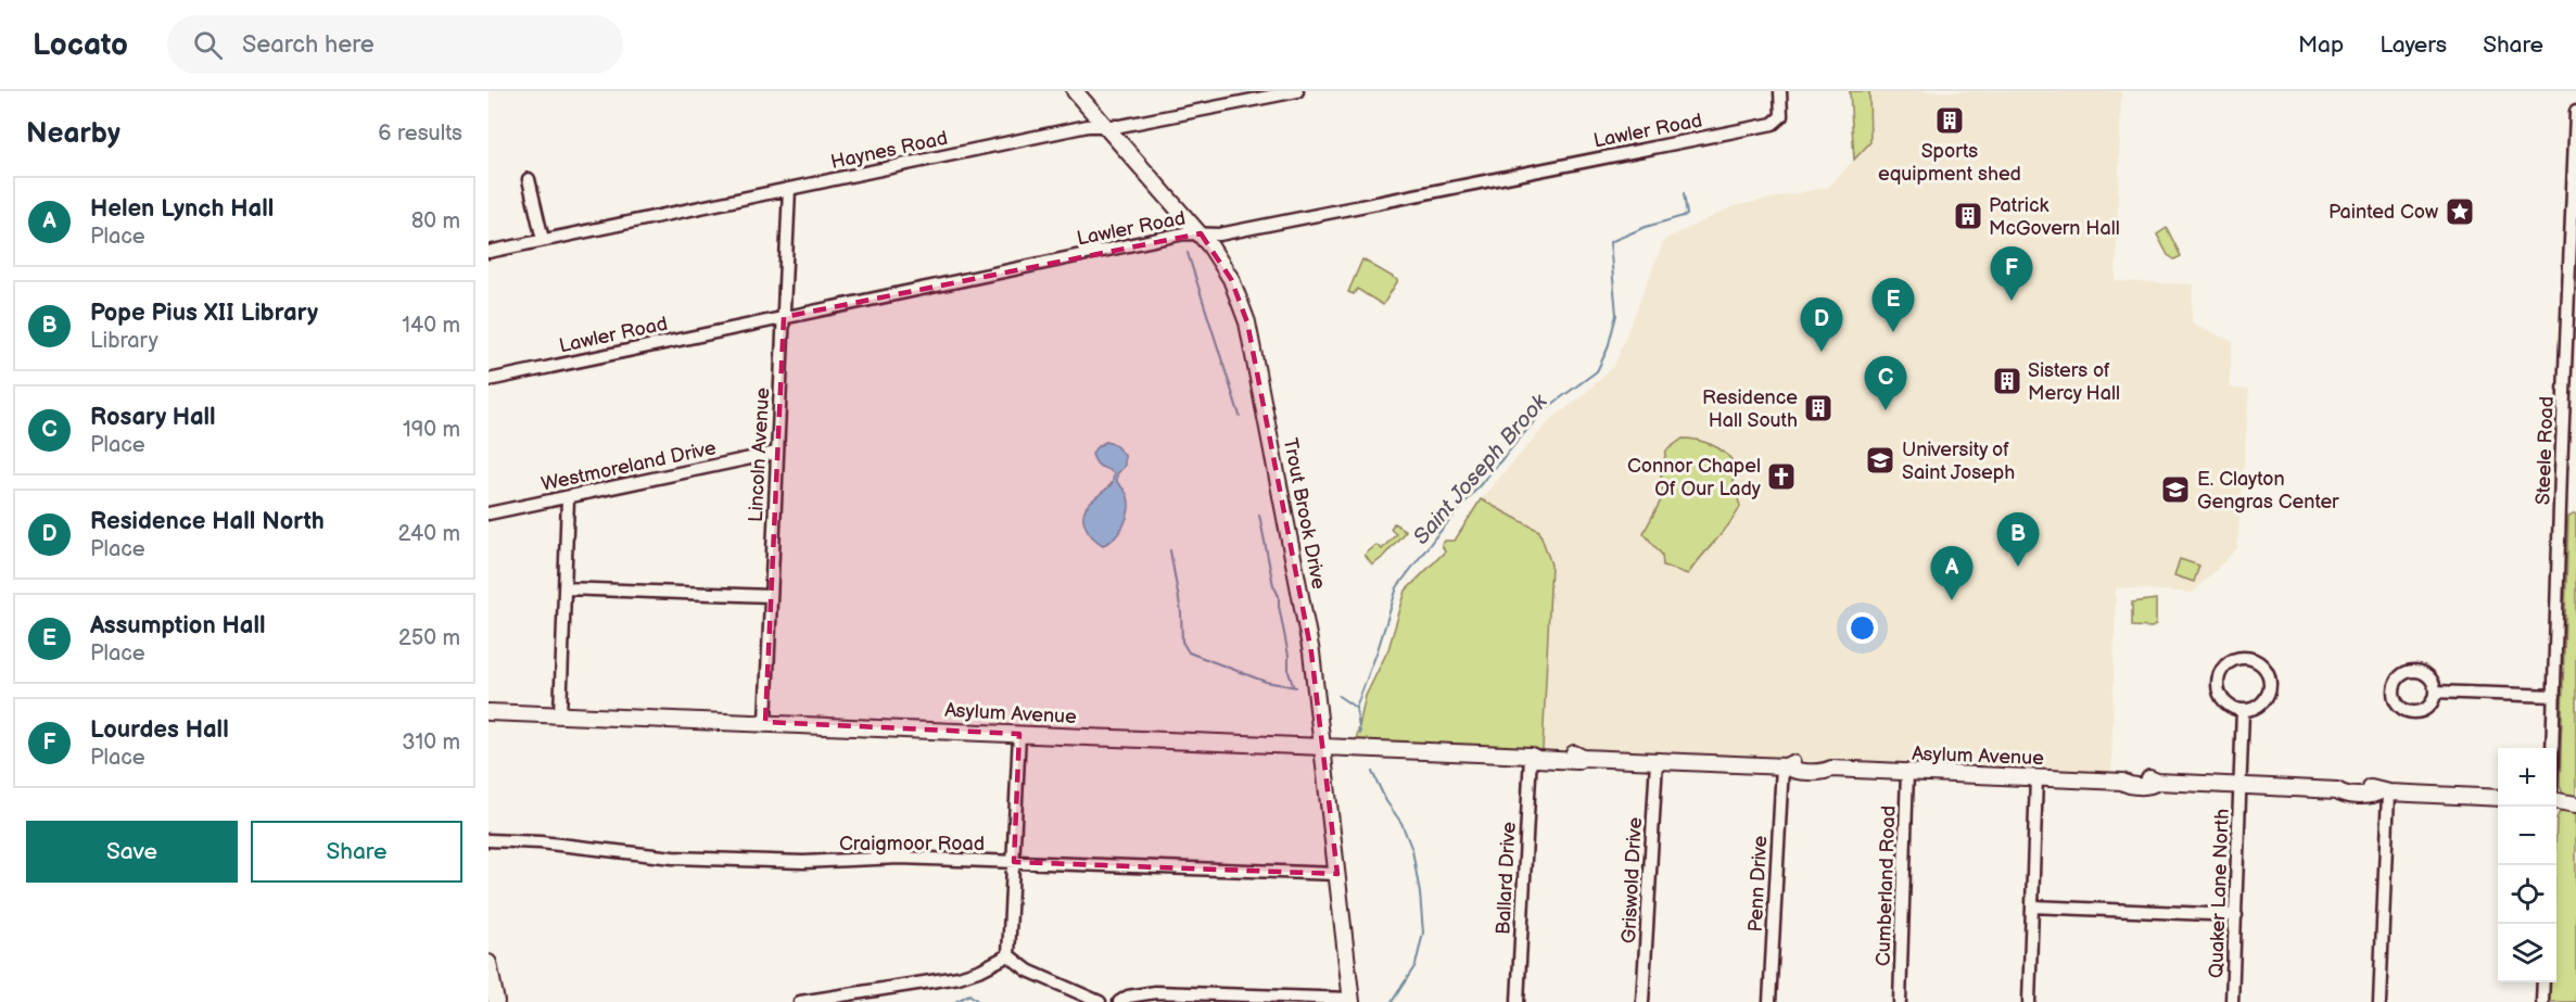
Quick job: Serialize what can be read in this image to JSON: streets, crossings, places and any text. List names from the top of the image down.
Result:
{
  "streets": {
    "main road": ["Trout Brook Drive", "Asylum Avenue"],
    "street": [
      "Lawler Road",
      "Haynes Road",
      "Steele Road",
      "Lincoln Avenue",
      "Westmoreland Drive",
      "Craigmoor Road",
      "Ballard Drive",
      "Griswold Drive",
      "Penn Drive",
      "Cumberland Road",
      "Quaker Lane North"
    ]
  },
  "crossings": [
    ["Lawler Road", "Lincoln Avenue"],
    ["Lawler Road", "Trout Brook Drive"],
    ["Haynes Road", "Lincoln Avenue"],
    ["Haynes Road", "Trout Brook Drive"],
    ["Lincoln Avenue", "Westmoreland Drive"],
    ["Lincoln Avenue", "Asylum Avenue"],
    ["Trout Brook Drive", "Asylum Avenue"],
    ["Trout Brook Drive", "Craigmoor Road"],
    ["Asylum Avenue", "Ballard Drive"],
    ["Asylum Avenue", "Griswold Drive"],
    ["Asylum Avenue", "Penn Drive"],
    ["Asylum Avenue", "Cumberland Road"],
    ["Asylum Avenue", "Quaker Lane North"]
  ],
  "water": ["Saint Joseph Brook"],
  "places": {
    "building": [
      "Sports equipment shed",
      "Patrick McGovern Hall",
      "Sisters of Mercy Hall",
      "Residence Hall South"
    ],
    "place": ["Painted Cow"],
    "school or university": ["University of Saint Joseph", "E. Clayton Gengras Center"],
    "church": ["Connor Chapel Of Our Lady"]
  },
  "page": {
    "header": "Locato",
    "search": "Search here",
    "nav": ["Map", "Layers", "Share"],
    "heading": ["Nearby", "6 results"],
    "list": [
      {
        "mark": "A",
        "name": "Helen Lynch Hall",
        "note": "Place",
        "value": "80 m"
      },
      {
        "mark": "B",
        "name": "Pope Pius XII Library",
        "note": "Library",
        "value": "140 m"
      },
      {
        "mark": "C",
        "name": "Rosary Hall",
        "note": "Place",
        "value": "190 m"
      },
      {
        "mark": "D",
        "name": "Residence Hall North",
        "note": "Place",
        "value": "240 m"
      },
      {
        "mark": "E",
        "name": "Assumption Hall",
        "note": "Place",
        "value": "250 m"
      },
      {
        "mark": "F",
        "name": "Lourdes Hall",
        "note": "Place",
        "value": "310 m"
      }
    ],
    "pins": [
      "F",
      "E",
      "D",
      "C",
      "B",
      "A"
    ],
    "map_buttons": ["+", "−"],
    "buttons": ["Save", "Share"]
  }
}
